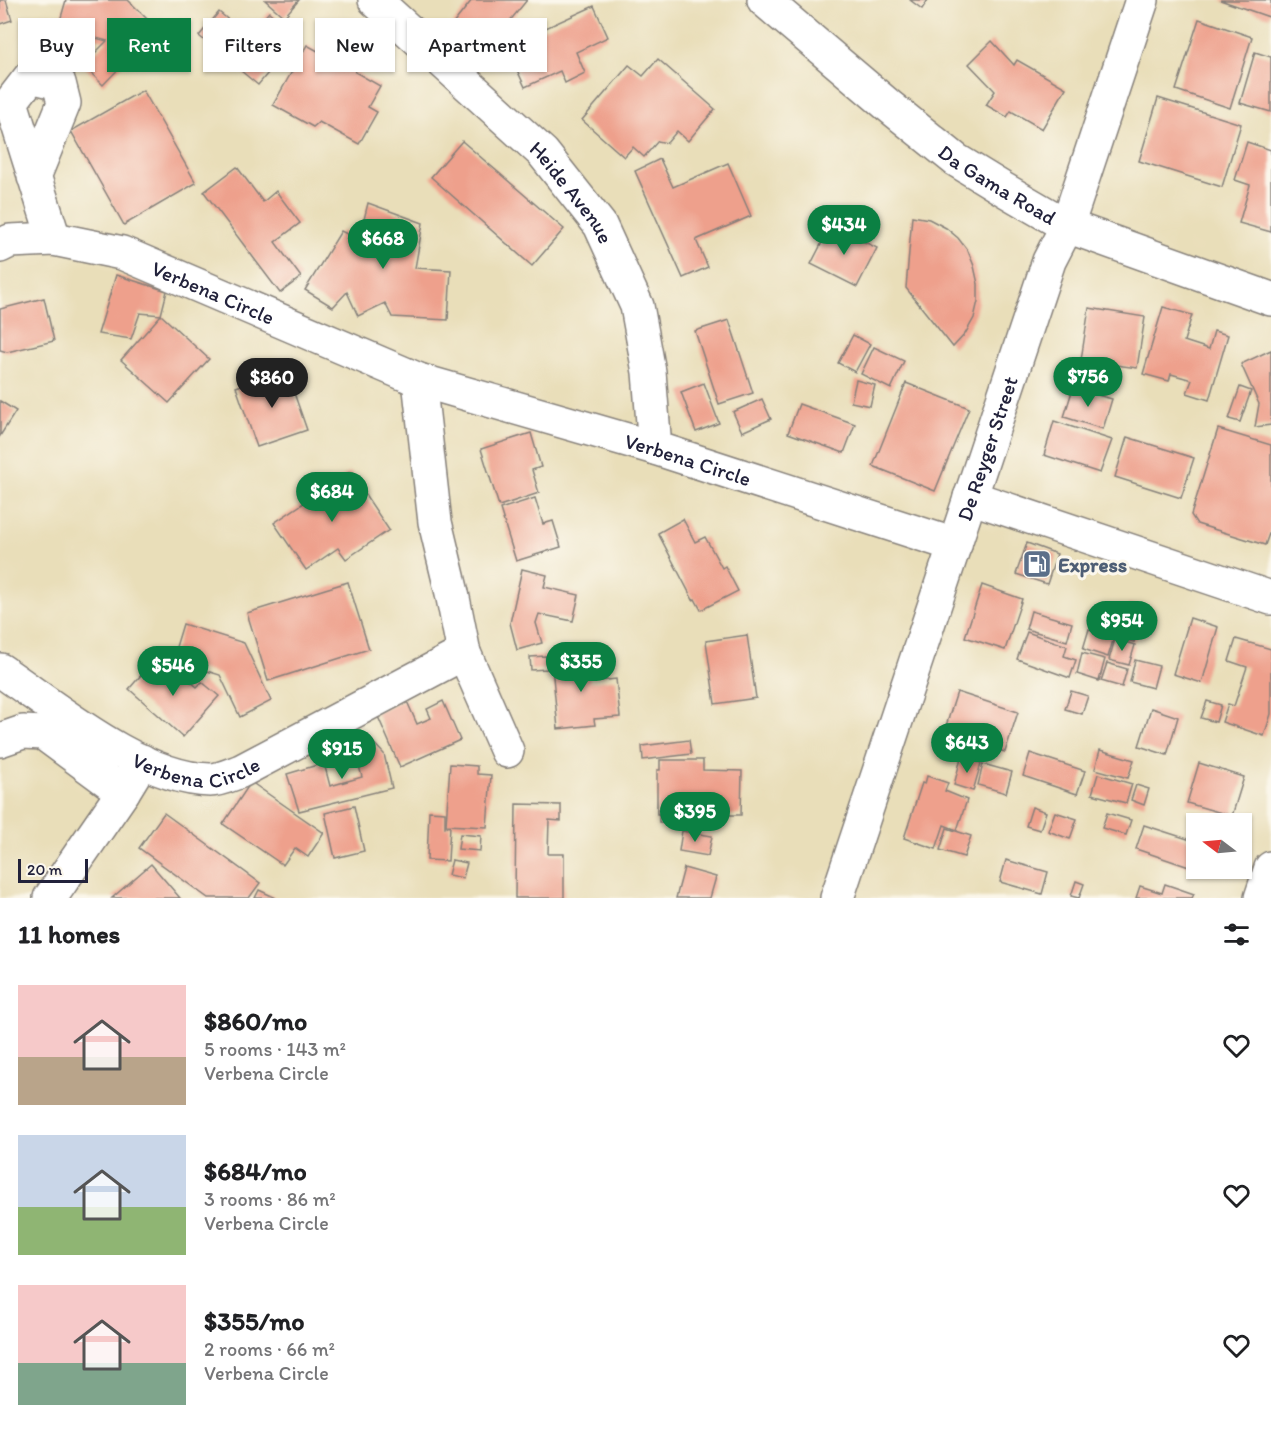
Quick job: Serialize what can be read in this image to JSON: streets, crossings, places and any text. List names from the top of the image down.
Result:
{
  "streets": {
    "street": [
      "Da Gama Road",
      "Heide Avenue",
      "Verbena Circle",
      "De Reyger Street"
    ]
  },
  "crossings": [
    ["Da Gama Road", "De Reyger Street"],
    ["Heide Avenue", "Verbena Circle"],
    ["Verbena Circle", "De Reyger Street"]
  ],
  "places": {
    "fuel station": ["Express"]
  },
  "scale_bar": "20 m",
  "north": "left",
  "page": {
    "chip": [
      "Buy",
      "Rent",
      "Filters",
      "New",
      "Apartment"
    ],
    "price": [
      "$434",
      "$668",
      "$756",
      "$860",
      "$684",
      "$954",
      "$355",
      "$546",
      "$643",
      "$915",
      "$395"
    ],
    "scale": "20 m",
    "heading": "11 homes",
    "list": [
      {
        "name": "$860/mo",
        "note": "5 rooms · 143 m² · Verbena Circle"
      },
      {
        "name": "$684/mo",
        "note": "3 rooms · 86 m² · Verbena Circle"
      },
      {
        "name": "$355/mo",
        "note": "2 rooms · 66 m² · Verbena Circle"
      }
    ]
  }
}
